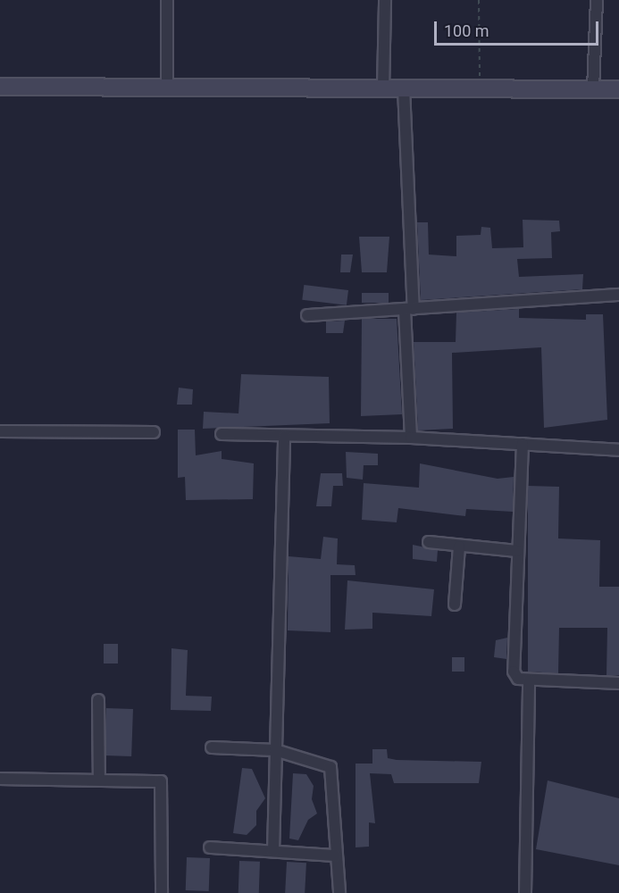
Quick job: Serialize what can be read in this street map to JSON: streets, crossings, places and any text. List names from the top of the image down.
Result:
{
  "scale_bar": "100 m"
}
